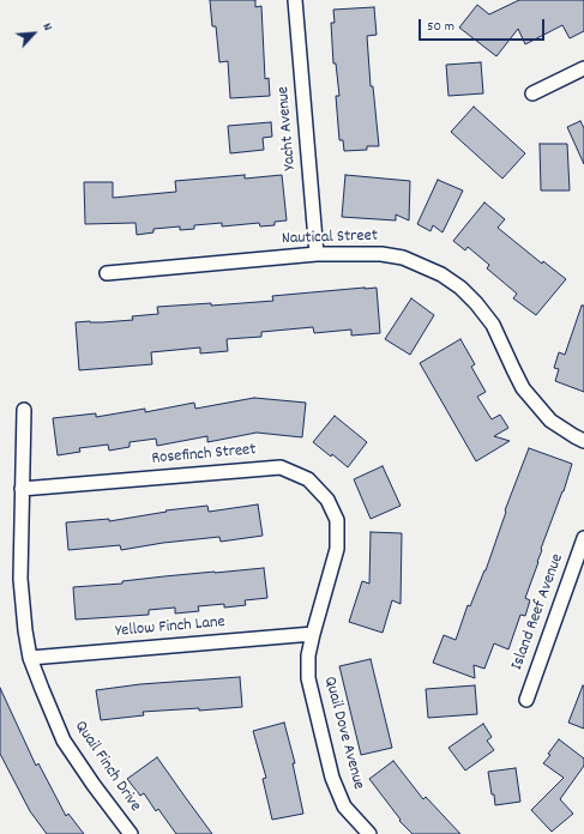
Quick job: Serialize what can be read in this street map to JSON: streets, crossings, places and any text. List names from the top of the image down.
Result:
{
  "streets": {
    "street": [
      "Yacht Avenue",
      "Nautical Street",
      "Rosefinch Street",
      "Island Reef Avenue",
      "Yellow Finch Lane",
      "Quail Dove Avenue",
      "Quail Finch Drive"
    ]
  },
  "crossings": [
    ["Yacht Avenue", "Nautical Street"],
    ["Rosefinch Street", "Quail Dove Avenue"],
    ["Rosefinch Street", "Quail Finch Drive"],
    ["Yellow Finch Lane", "Quail Dove Avenue"],
    ["Yellow Finch Lane", "Quail Finch Drive"]
  ],
  "scale_bar": "50 m",
  "north": "top right"
}
